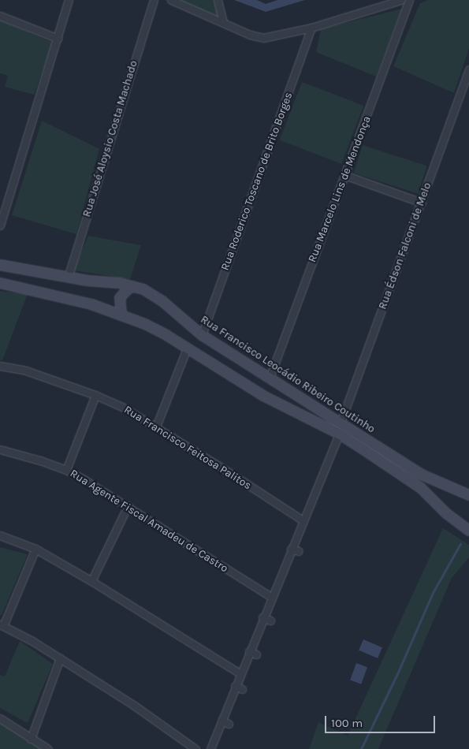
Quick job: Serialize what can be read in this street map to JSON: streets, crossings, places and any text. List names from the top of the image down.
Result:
{
  "streets": {
    "main road": ["Rua Francisco Leocádio Ribeiro Coutinho"],
    "street": [
      "Rua José Aloysio Costa Machado",
      "Rua Roderico Toscano de Brito Borges",
      "Rua Marcelo Lins de Mendonça",
      "Rua Édson Falconi de Melo",
      "Rua Francisco Feitosa Palitos",
      "Rua Agente Fiscal Amadeu de Castro"
    ]
  },
  "crossings": [
    ["Rua José Aloysio Costa Machado", "Rua Francisco Leocádio Ribeiro Coutinho"],
    ["Rua Roderico Toscano de Brito Borges", "Rua Francisco Leocádio Ribeiro Coutinho"],
    ["Rua Marcelo Lins de Mendonça", "Rua Francisco Leocádio Ribeiro Coutinho"],
    ["Rua Édson Falconi de Melo", "Rua Francisco Leocádio Ribeiro Coutinho"]
  ],
  "scale_bar": "100 m"
}
